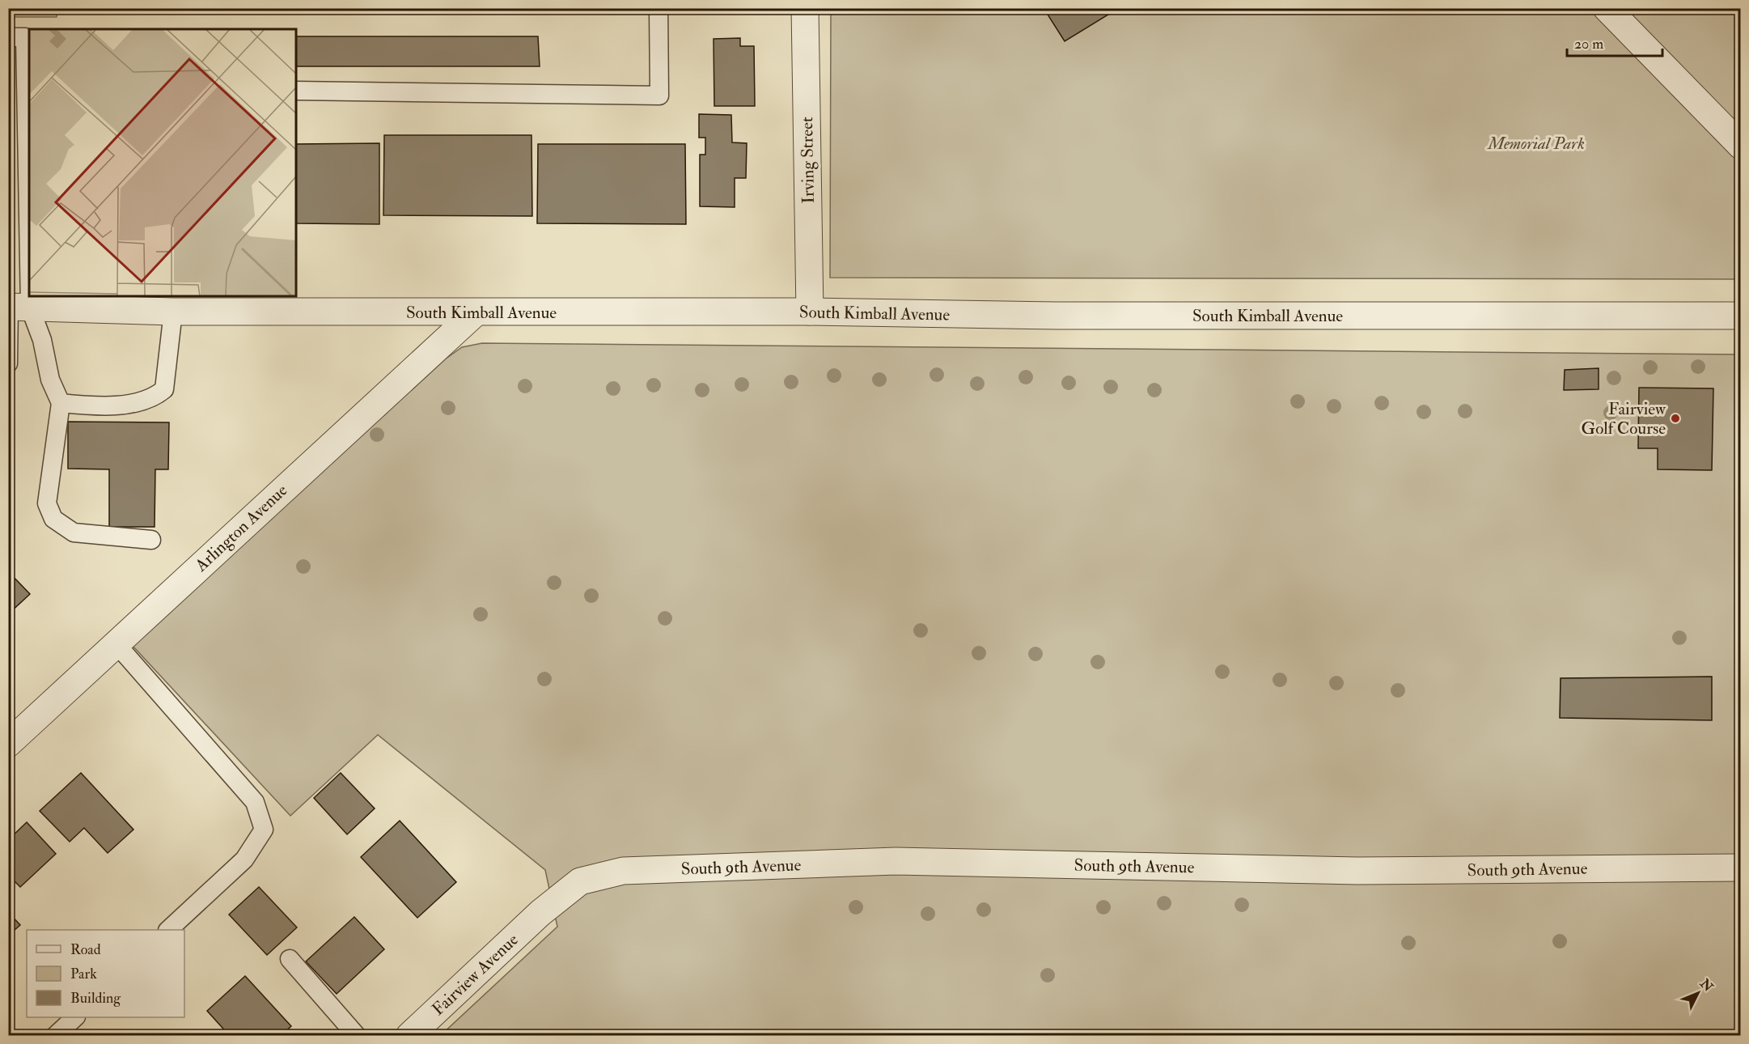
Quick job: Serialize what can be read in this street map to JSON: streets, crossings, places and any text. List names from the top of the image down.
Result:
{
  "streets": {
    "street": [
      "Irving Street",
      "South Kimball Avenue",
      "Arlington Avenue",
      "South 9th Avenue",
      "Fairview Avenue"
    ]
  },
  "crossings": [
    ["Irving Street", "South Kimball Avenue"],
    ["South Kimball Avenue", "Arlington Avenue"],
    ["South 9th Avenue", "Fairview Avenue"]
  ],
  "parks": ["Memorial Park"],
  "places": ["Fairview Golf Course"],
  "legend": ["Road", "Park", "Building"],
  "scale_bar": "20 m",
  "north": "top right"
}
